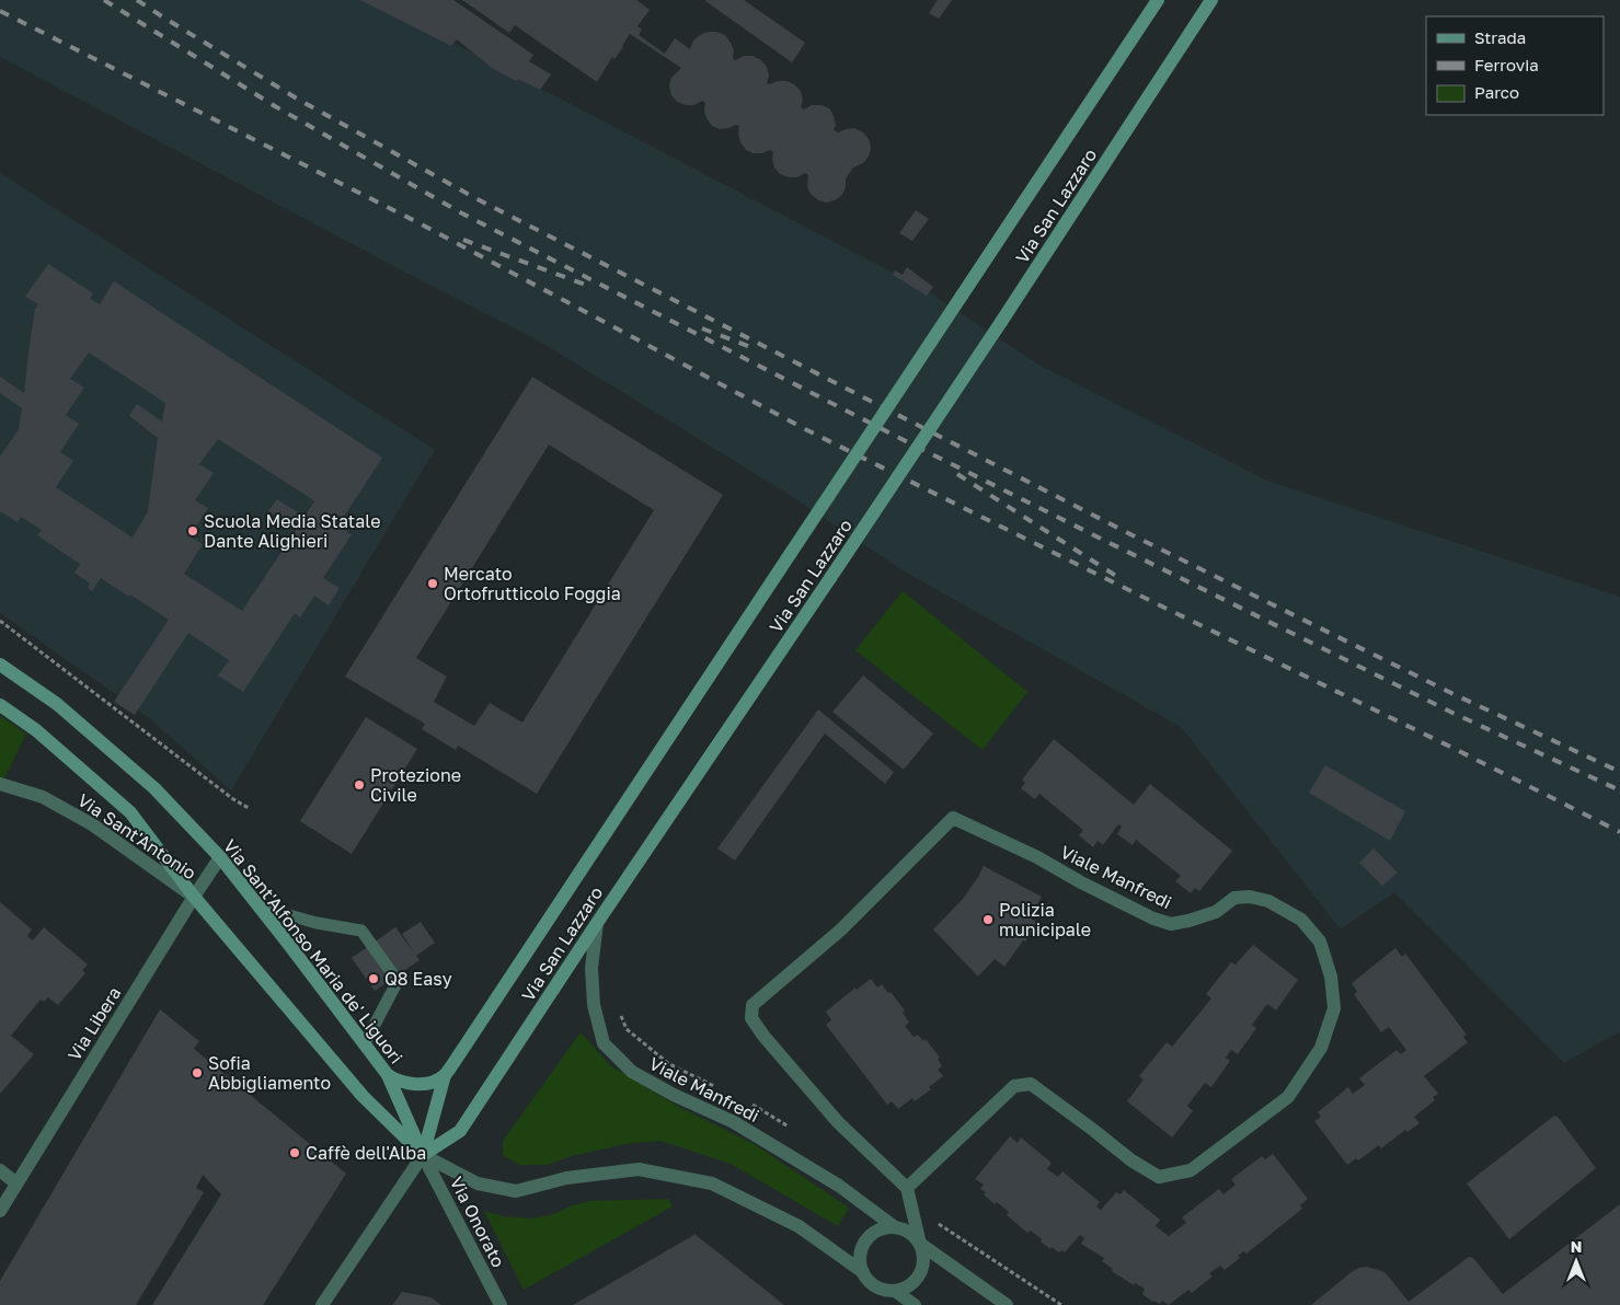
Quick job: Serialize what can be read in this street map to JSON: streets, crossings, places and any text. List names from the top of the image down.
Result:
{
  "streets": {
    "main road": ["Via San Lazzaro", "Via Sant'Alfonso Maria de' Liguori"],
    "street": [
      "Via Sant'Antonio",
      "Viale Manfredi",
      "Via Libera",
      "Via Onorato"
    ]
  },
  "crossings": [
    ["Via San Lazzaro", "Viale Manfredi"],
    ["Via San Lazzaro", "Via Sant'Alfonso Maria de' Liguori"],
    ["Via San Lazzaro", "Via Onorato"],
    ["Via Sant'Antonio", "Via Libera"],
    ["Via Sant'Alfonso Maria de' Liguori", "Via Libera"],
    ["Via Sant'Alfonso Maria de' Liguori", "Via Onorato"]
  ],
  "places": [
    "Scuola Media Statale Dante Alighieri",
    "Mercato Ortofrutticolo Foggia",
    "Protezione Civile",
    "Polizia municipale",
    "Q8 Easy",
    "Sofia Abbigliamento",
    "Caffè dell'Alba"
  ],
  "legend": ["Strada", "Ferrovia", "Parco"],
  "north": "top"
}
